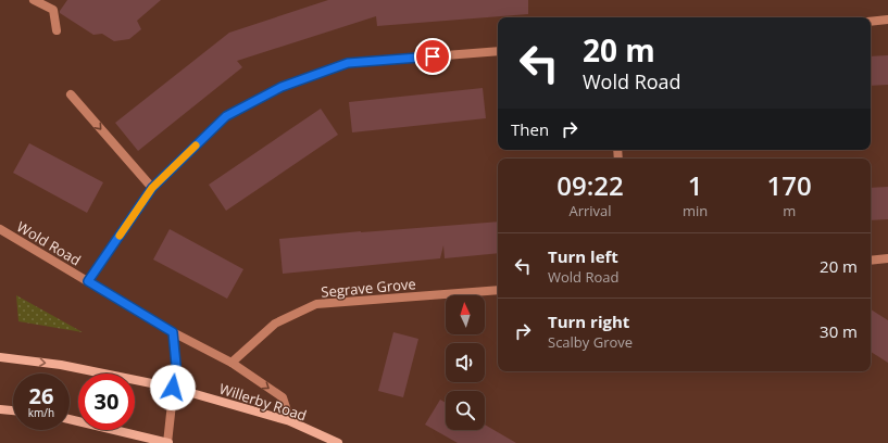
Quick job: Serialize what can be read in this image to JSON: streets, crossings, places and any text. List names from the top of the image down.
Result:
{
  "streets": {
    "street": ["Wold Road", "Segrave Grove", "Willerby Road"]
  },
  "crossings": [
    ["Wold Road", "Segrave Grove"],
    ["Wold Road", "Willerby Road"]
  ],
  "north": "top",
  "page": {
    "turn": ["20 m", "Wold Road"],
    "then": "Then",
    "eta": [
      "09:22",
      "Arrival",
      "1",
      "min",
      "170",
      "m"
    ],
    "list": [
      {
        "name": "Turn left",
        "note": "Wold Road",
        "value": "20 m"
      },
      {
        "name": "Turn right",
        "note": "Scalby Grove",
        "value": "30 m"
      }
    ],
    "speed": "26 km/h",
    "limit": "30"
  }
}
